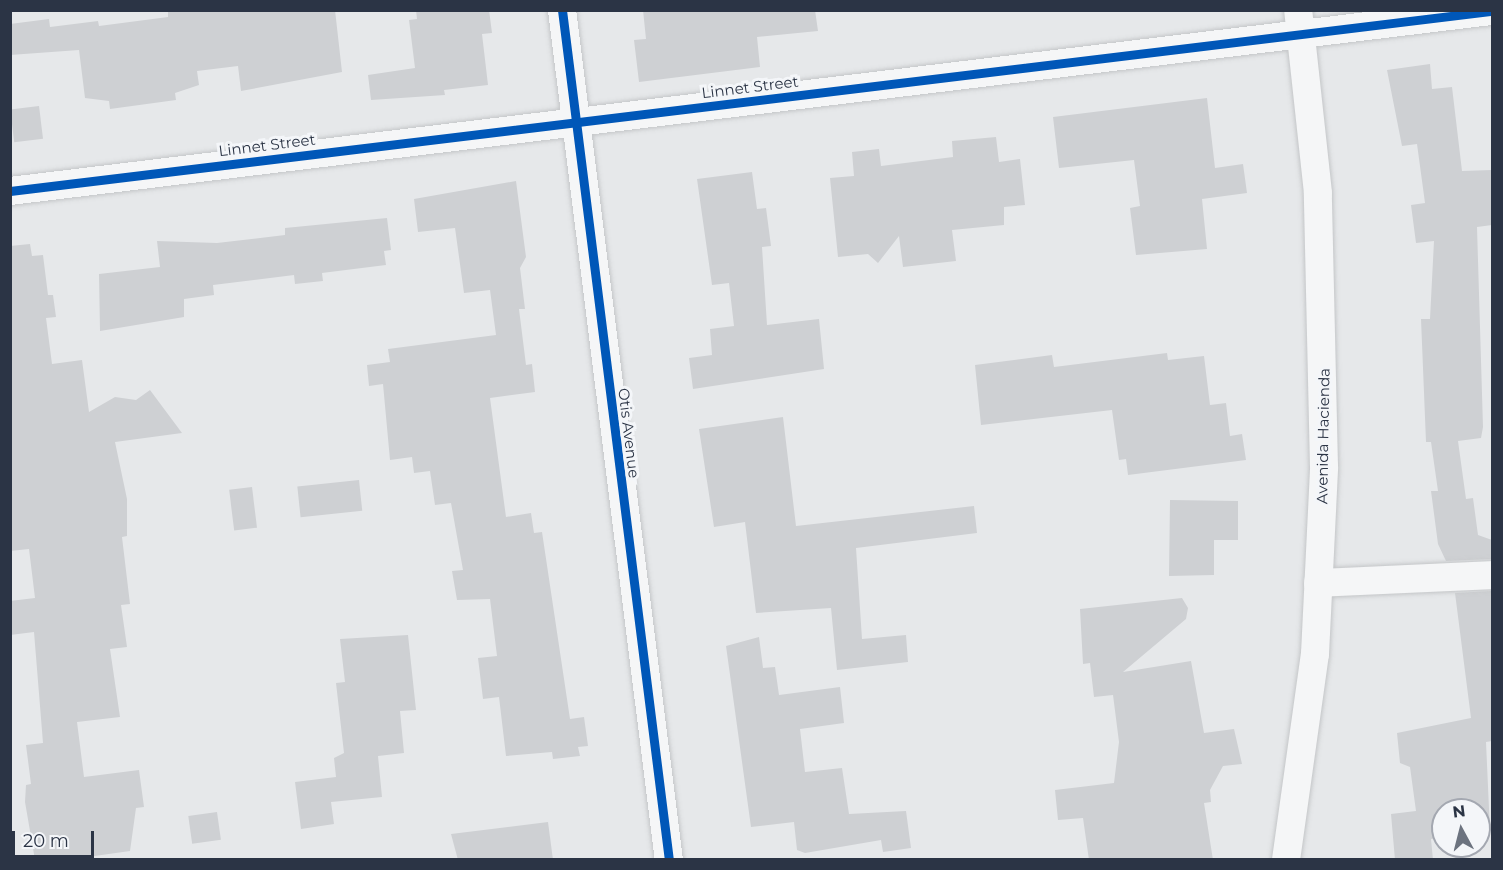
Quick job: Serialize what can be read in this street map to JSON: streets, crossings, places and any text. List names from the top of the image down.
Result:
{
  "streets": {
    "street": ["Linnet Street", "Otis Avenue", "Avenida Hacienda"]
  },
  "crossings": [
    ["Linnet Street", "Otis Avenue"],
    ["Linnet Street", "Avenida Hacienda"]
  ],
  "scale_bar": "20 m",
  "north": "top"
}
